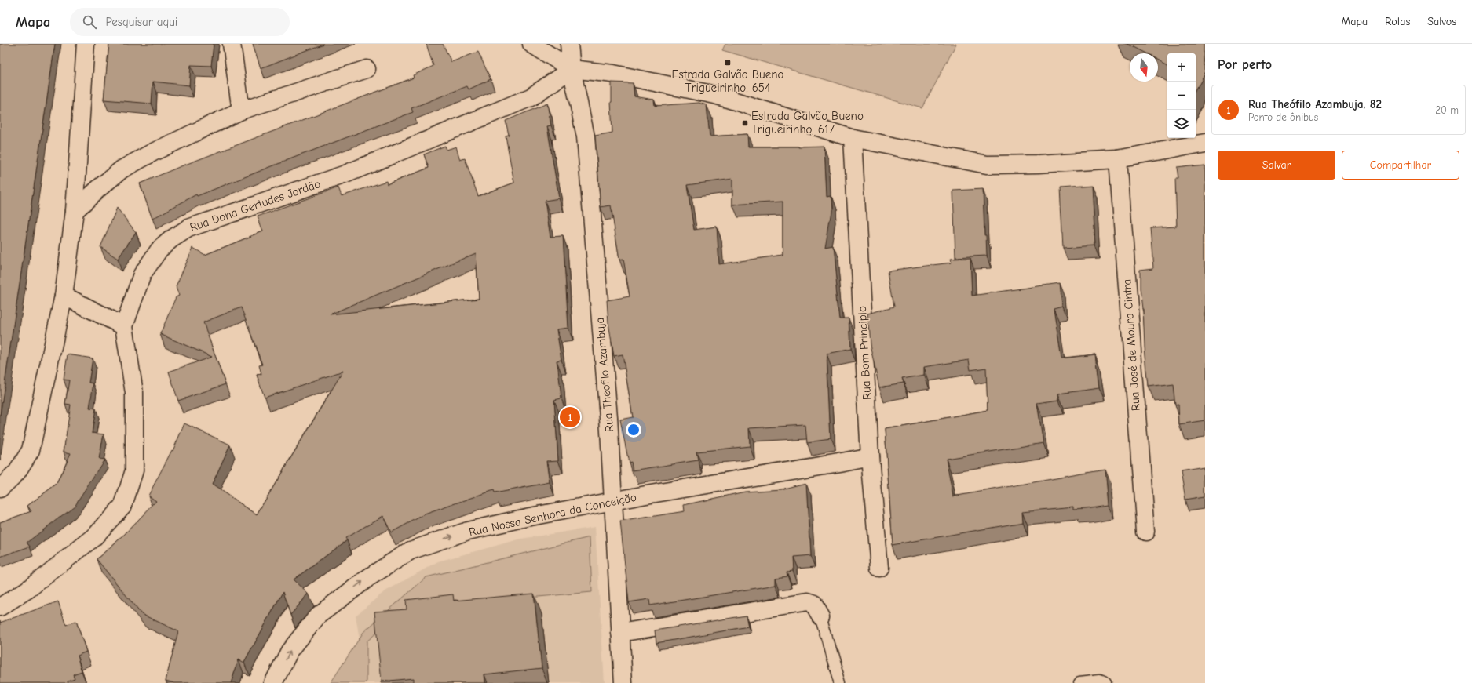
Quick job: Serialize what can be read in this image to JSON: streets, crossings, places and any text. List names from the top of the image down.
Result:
{
  "streets": {
    "street": [
      "Rua Dona Gertudes Jordão",
      "Rua José de Moura Cintra",
      "Rua Bom Principio",
      "Rua Theofilo Azambuja",
      "Rua Nossa Senhora da Conceição"
    ]
  },
  "crossings": [
    ["Rua Dona Gertudes Jordão", "Rua Theofilo Azambuja"],
    ["Rua Bom Principio", "Rua Nossa Senhora da Conceição"],
    ["Rua Theofilo Azambuja", "Rua Nossa Senhora da Conceição"]
  ],
  "one_way": ["Rua Nossa Senhora da Conceição"],
  "places": {
    "transit": ["Estrada Galvão Bueno Trigueirinho, 654", "Estrada Galvão Bueno Trigueirinho, 617"]
  },
  "north": "bottom",
  "page": {
    "header": "Mapa",
    "search": "Pesquisar aqui",
    "nav": ["Mapa", "Rotas", "Salvos"],
    "heading": "Por perto",
    "map_buttons": ["+", "−"],
    "list": [
      {
        "mark": "1",
        "name": "Rua Theófilo Azambuja, 82",
        "note": "Ponto de ônibus",
        "value": "20 m"
      }
    ],
    "buttons": ["Salvar", "Compartilhar"],
    "pins": "1"
  }
}
